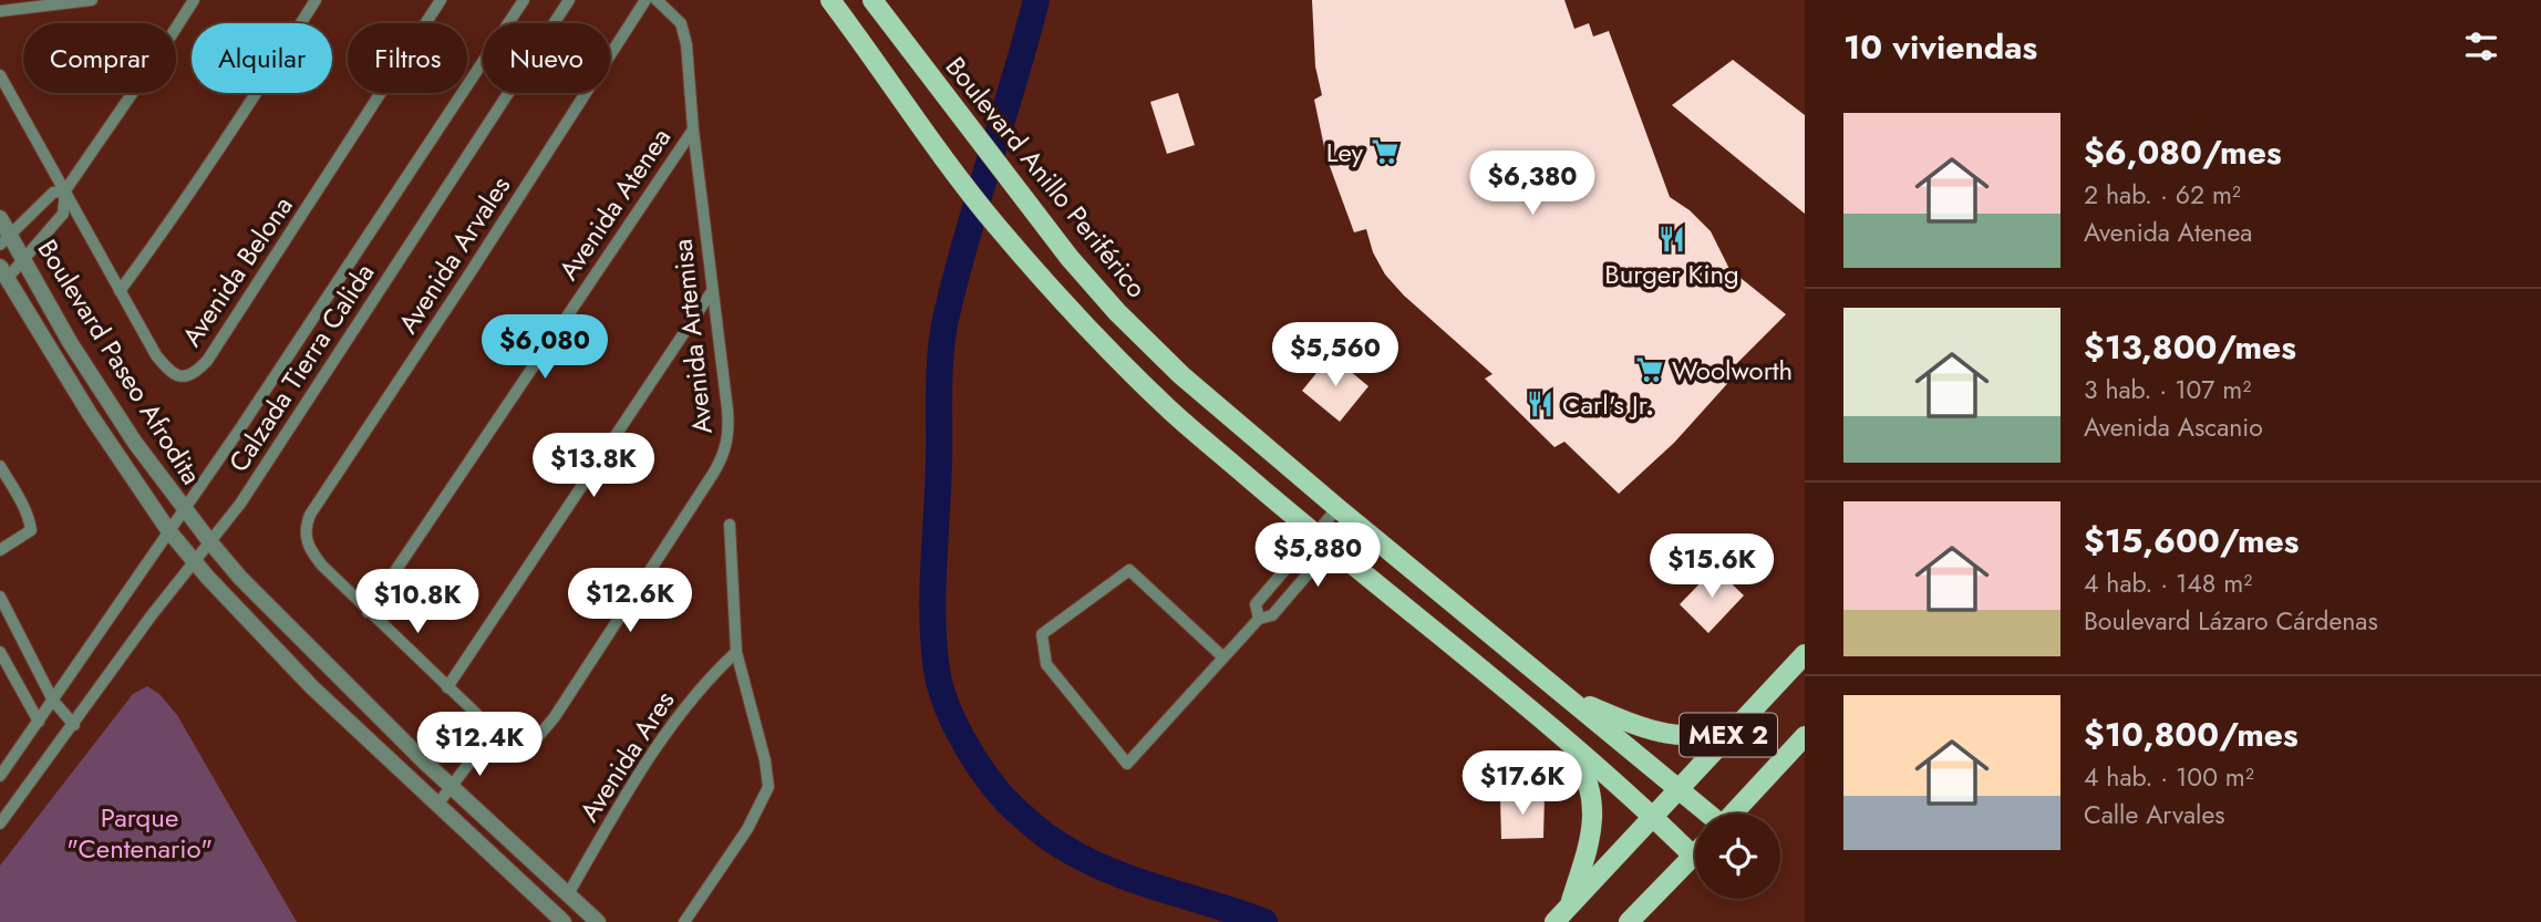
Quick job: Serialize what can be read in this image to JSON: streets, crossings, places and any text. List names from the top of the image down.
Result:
{
  "streets": {
    "main road": ["Boulevard Anillo Periférico", "MEX 2"],
    "street": [
      "Avenida Atenea",
      "Avenida Arvales",
      "Avenida Belona",
      "Avenida Artemisa",
      "Boulevard Paseo Afrodita",
      "Calzada Tierra Calida",
      "Avenida Ares"
    ]
  },
  "crossings": [
    ["Boulevard Anillo Periférico", "MEX 2"],
    ["Avenida Atenea", "Avenida Arvales"],
    ["Avenida Atenea", "Avenida Artemisa"],
    ["Boulevard Paseo Afrodita", "Calzada Tierra Calida"],
    ["Boulevard Paseo Afrodita", "Avenida Ares"]
  ],
  "parks": ["Parque \"Centenario\""],
  "places": {
    "supermarket": ["Ley", "Woolworth"],
    "restaurant": ["Burger King", "Carl's Jr."]
  },
  "page": {
    "heading": "10 viviendas",
    "chip": [
      "Comprar",
      "Alquilar",
      "Filtros",
      "Nuevo"
    ],
    "list": [
      {
        "name": "$6,080/mes",
        "note": "2 hab. · 62 m² · Avenida Atenea"
      },
      {
        "name": "$13,800/mes",
        "note": "3 hab. · 107 m² · Avenida Ascanio"
      },
      {
        "name": "$15,600/mes",
        "note": "4 hab. · 148 m² · Boulevard Lázaro Cárdenas"
      },
      {
        "name": "$10,800/mes",
        "note": "4 hab. · 100 m² · Calle Arvales"
      }
    ],
    "price": [
      "$6,380",
      "$6,080",
      "$5,560",
      "$13.8K",
      "$5,880",
      "$15.6K",
      "$12.6K",
      "$10.8K",
      "$12.4K",
      "$17.6K"
    ]
  }
}
